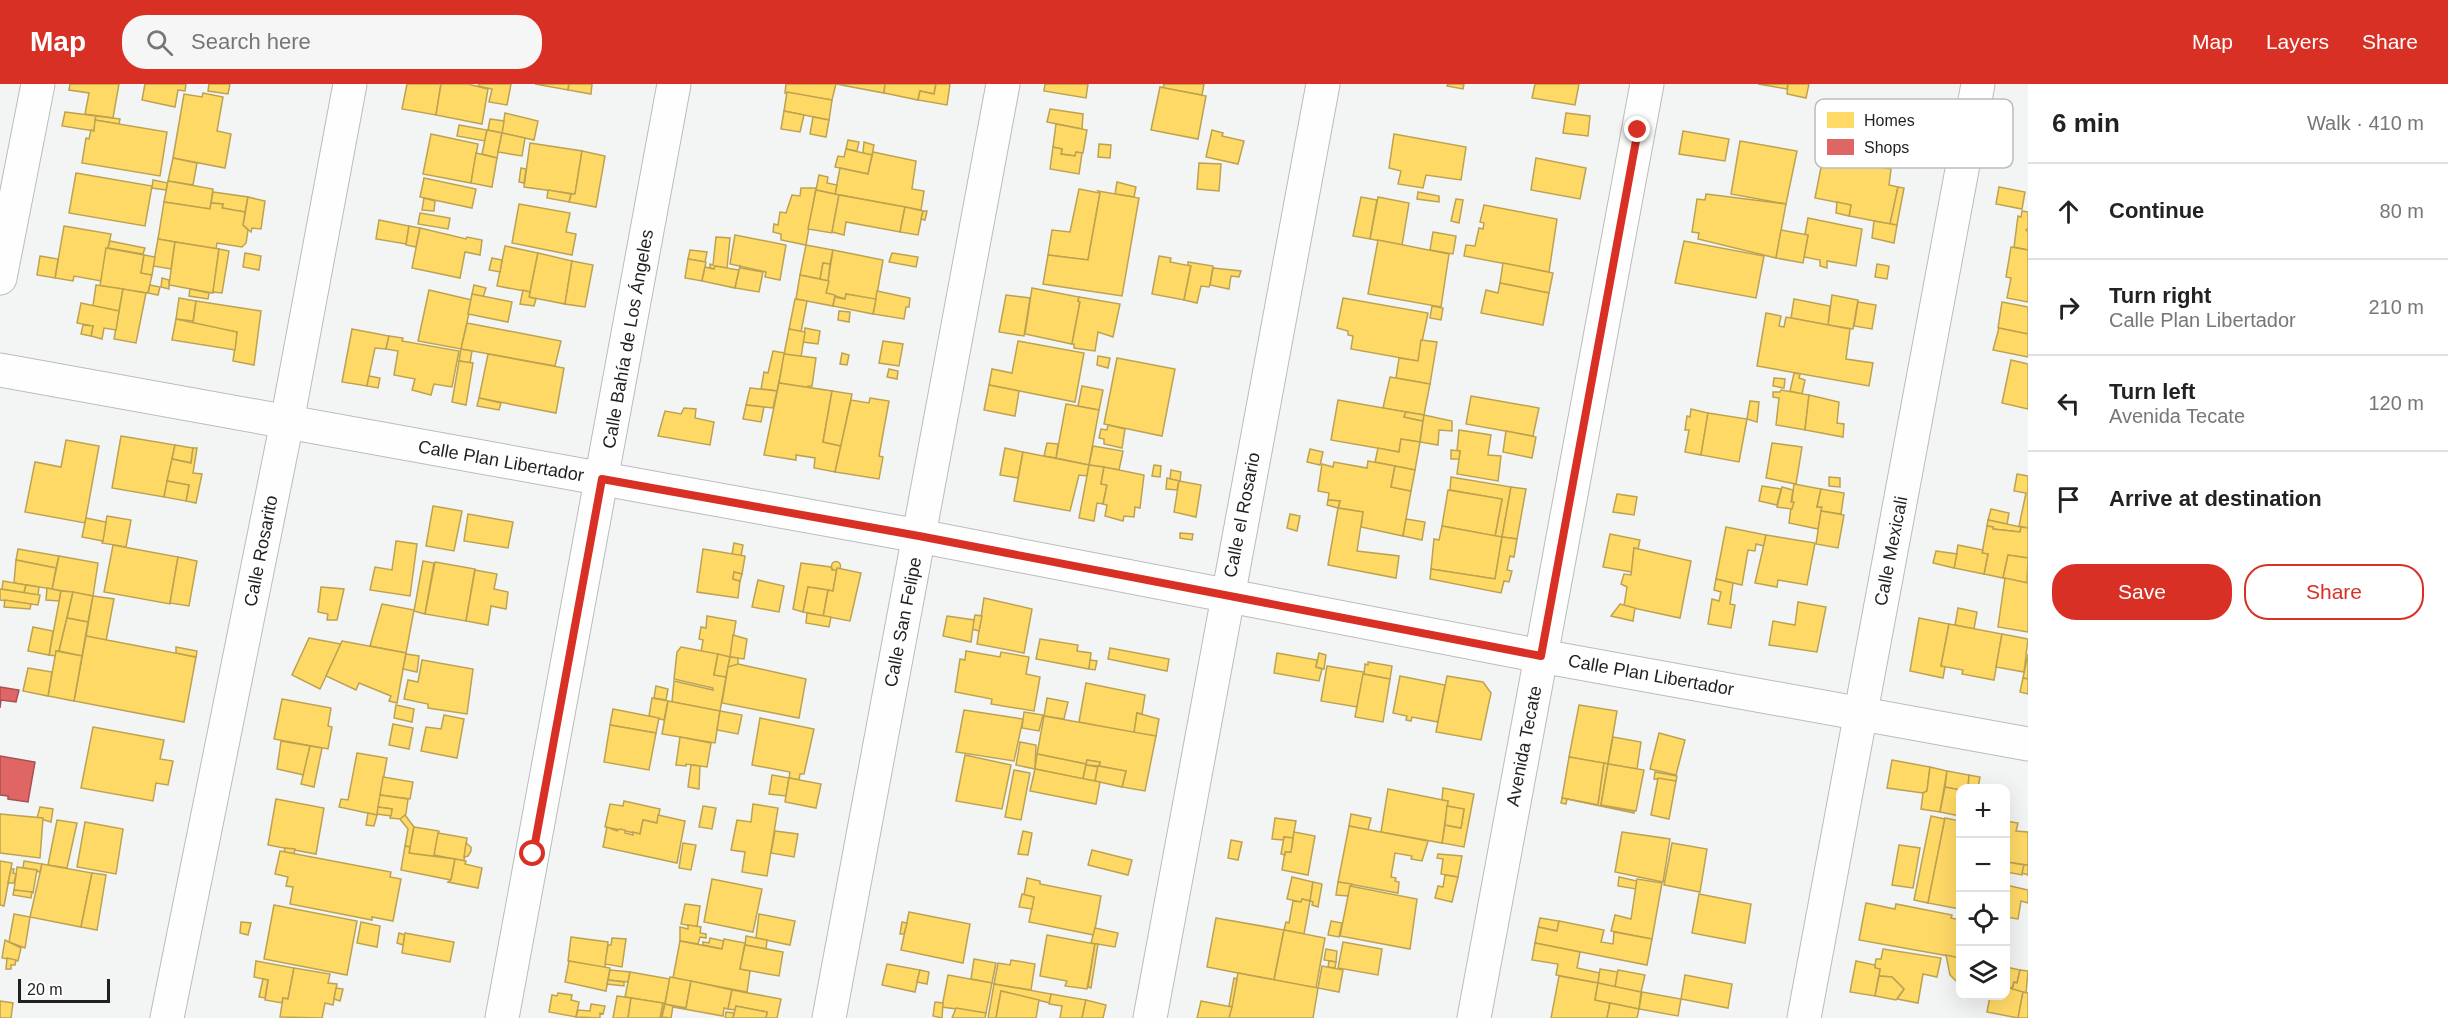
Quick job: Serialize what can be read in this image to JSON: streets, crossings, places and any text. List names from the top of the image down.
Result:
{
  "streets": {
    "street": [
      "Calle Bahía de Los Ángeles",
      "Calle Plan Libertador",
      "Calle el Rosario",
      "Calle Rosarito",
      "Calle Mexicali",
      "Calle San Felipe",
      "Avenida Tecate"
    ]
  },
  "crossings": [
    ["Calle Bahía de Los Ángeles", "Calle Plan Libertador"],
    ["Calle Plan Libertador", "Calle el Rosario"],
    ["Calle Plan Libertador", "Calle Rosarito"],
    ["Calle Plan Libertador", "Calle Mexicali"],
    ["Calle Plan Libertador", "Calle San Felipe"],
    ["Calle Plan Libertador", "Avenida Tecate"]
  ],
  "legend": ["Homes", "Shops"],
  "scale_bar": "20 m",
  "page": {
    "header": "Map",
    "search": "Search here",
    "nav": ["Map", "Layers", "Share"],
    "heading": ["6 min", "Walk · 410 m"],
    "list": [
      ["Continue", "80 m"],
      ["Turn right", "Calle Plan Libertador", "210 m"],
      ["Turn left", "Avenida Tecate", "120 m"],
      "Arrive at destination"
    ],
    "buttons": ["Save", "Share"],
    "map_buttons": ["+", "−"],
    "scale": "20 m"
  }
}
